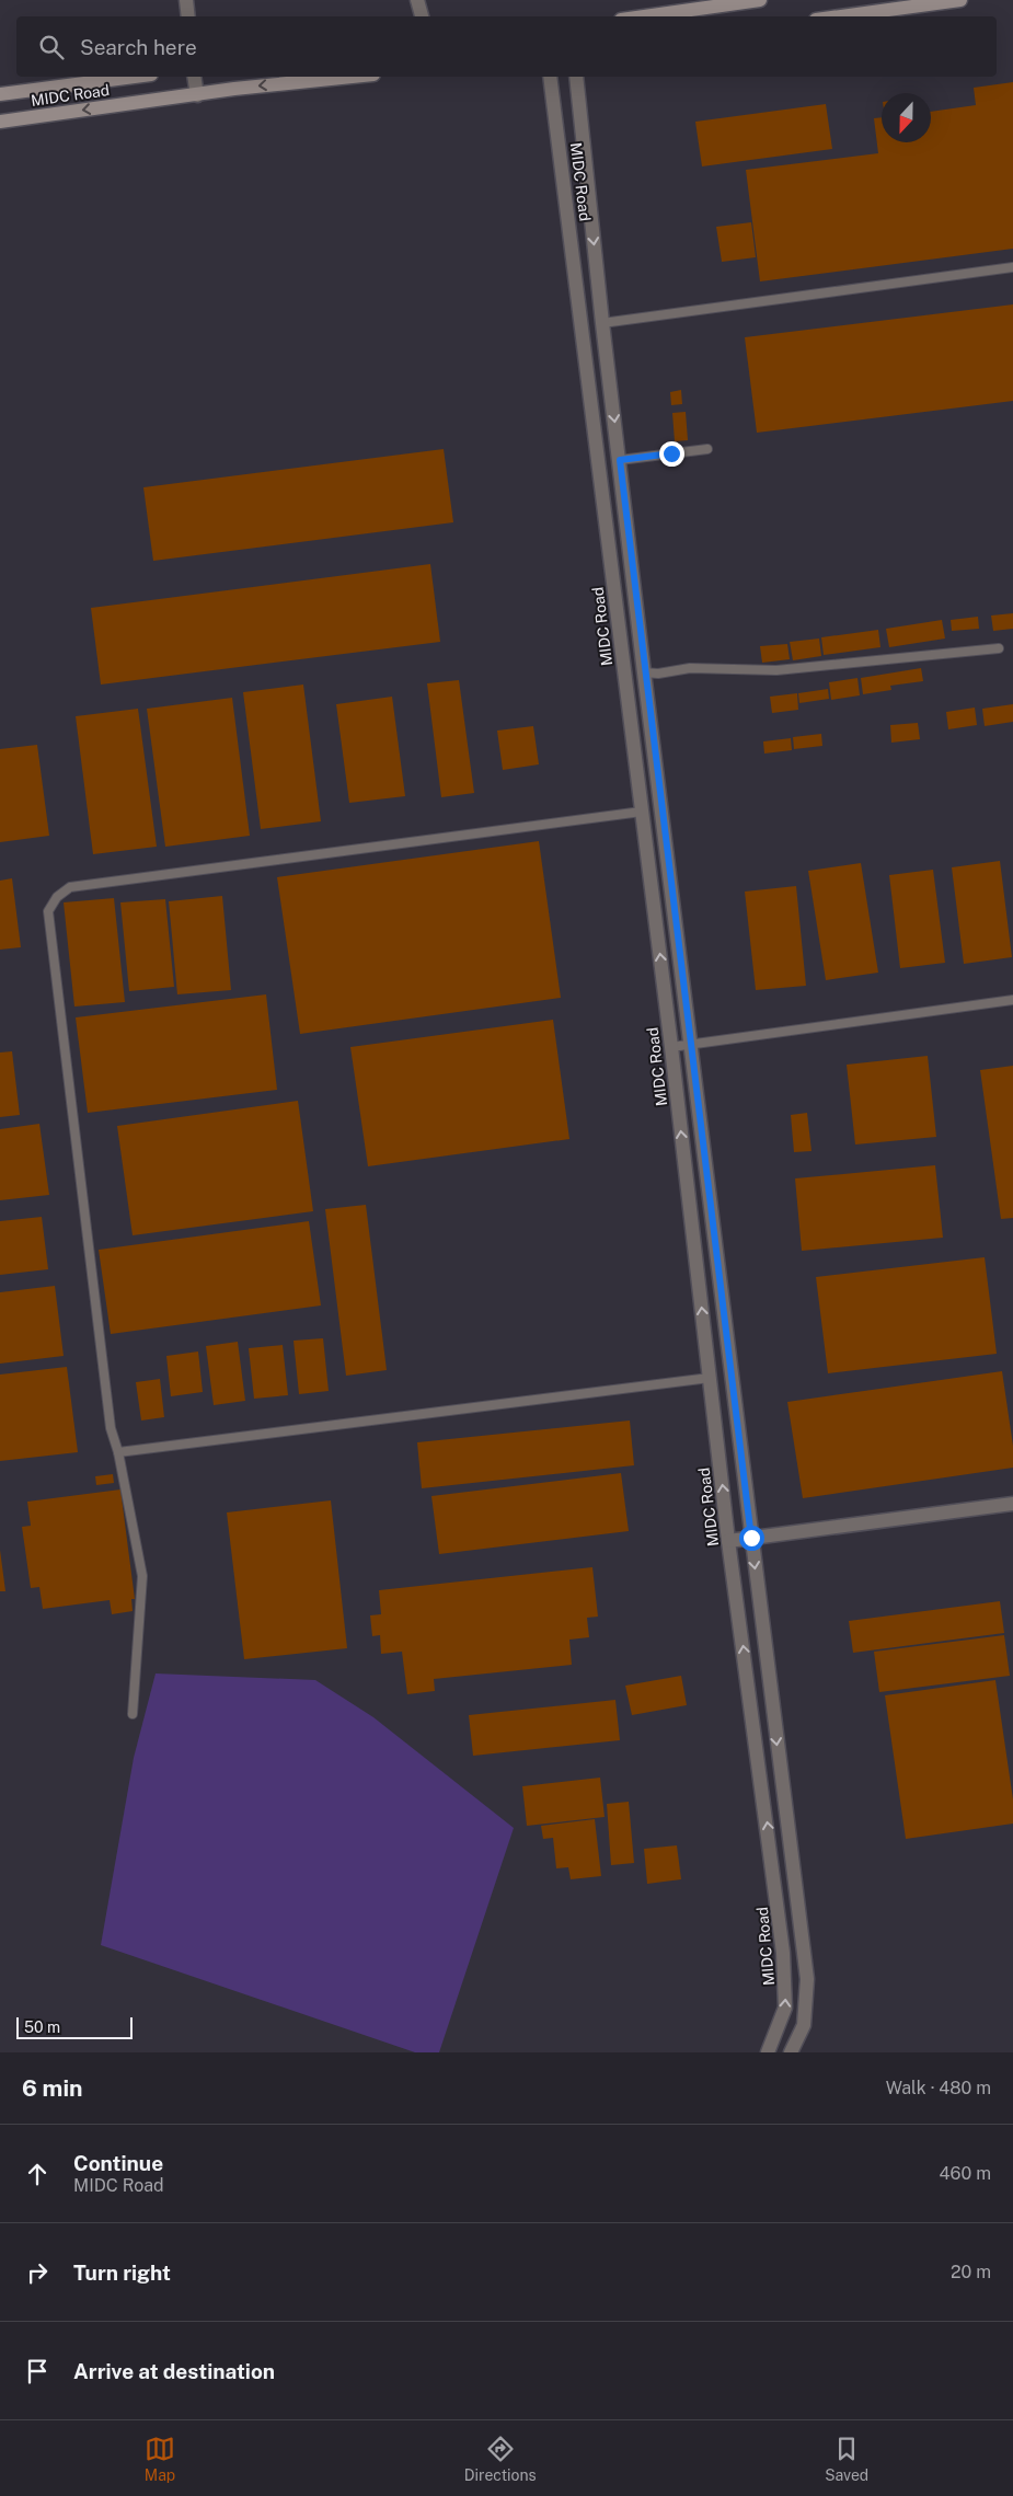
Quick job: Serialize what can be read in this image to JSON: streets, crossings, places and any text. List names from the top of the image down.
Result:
{
  "streets": {
    "main road": ["MIDC Road"]
  },
  "scale_bar": "50 m",
  "north": "bottom",
  "page": {
    "search": "Search here",
    "scale": "50 m",
    "heading": ["6 min", "Walk · 480 m"],
    "list": [
      ["Continue", "MIDC Road", "460 m"],
      ["Turn right", "20 m"],
      "Arrive at destination"
    ],
    "nav": ["Map", "Directions", "Saved"]
  }
}
